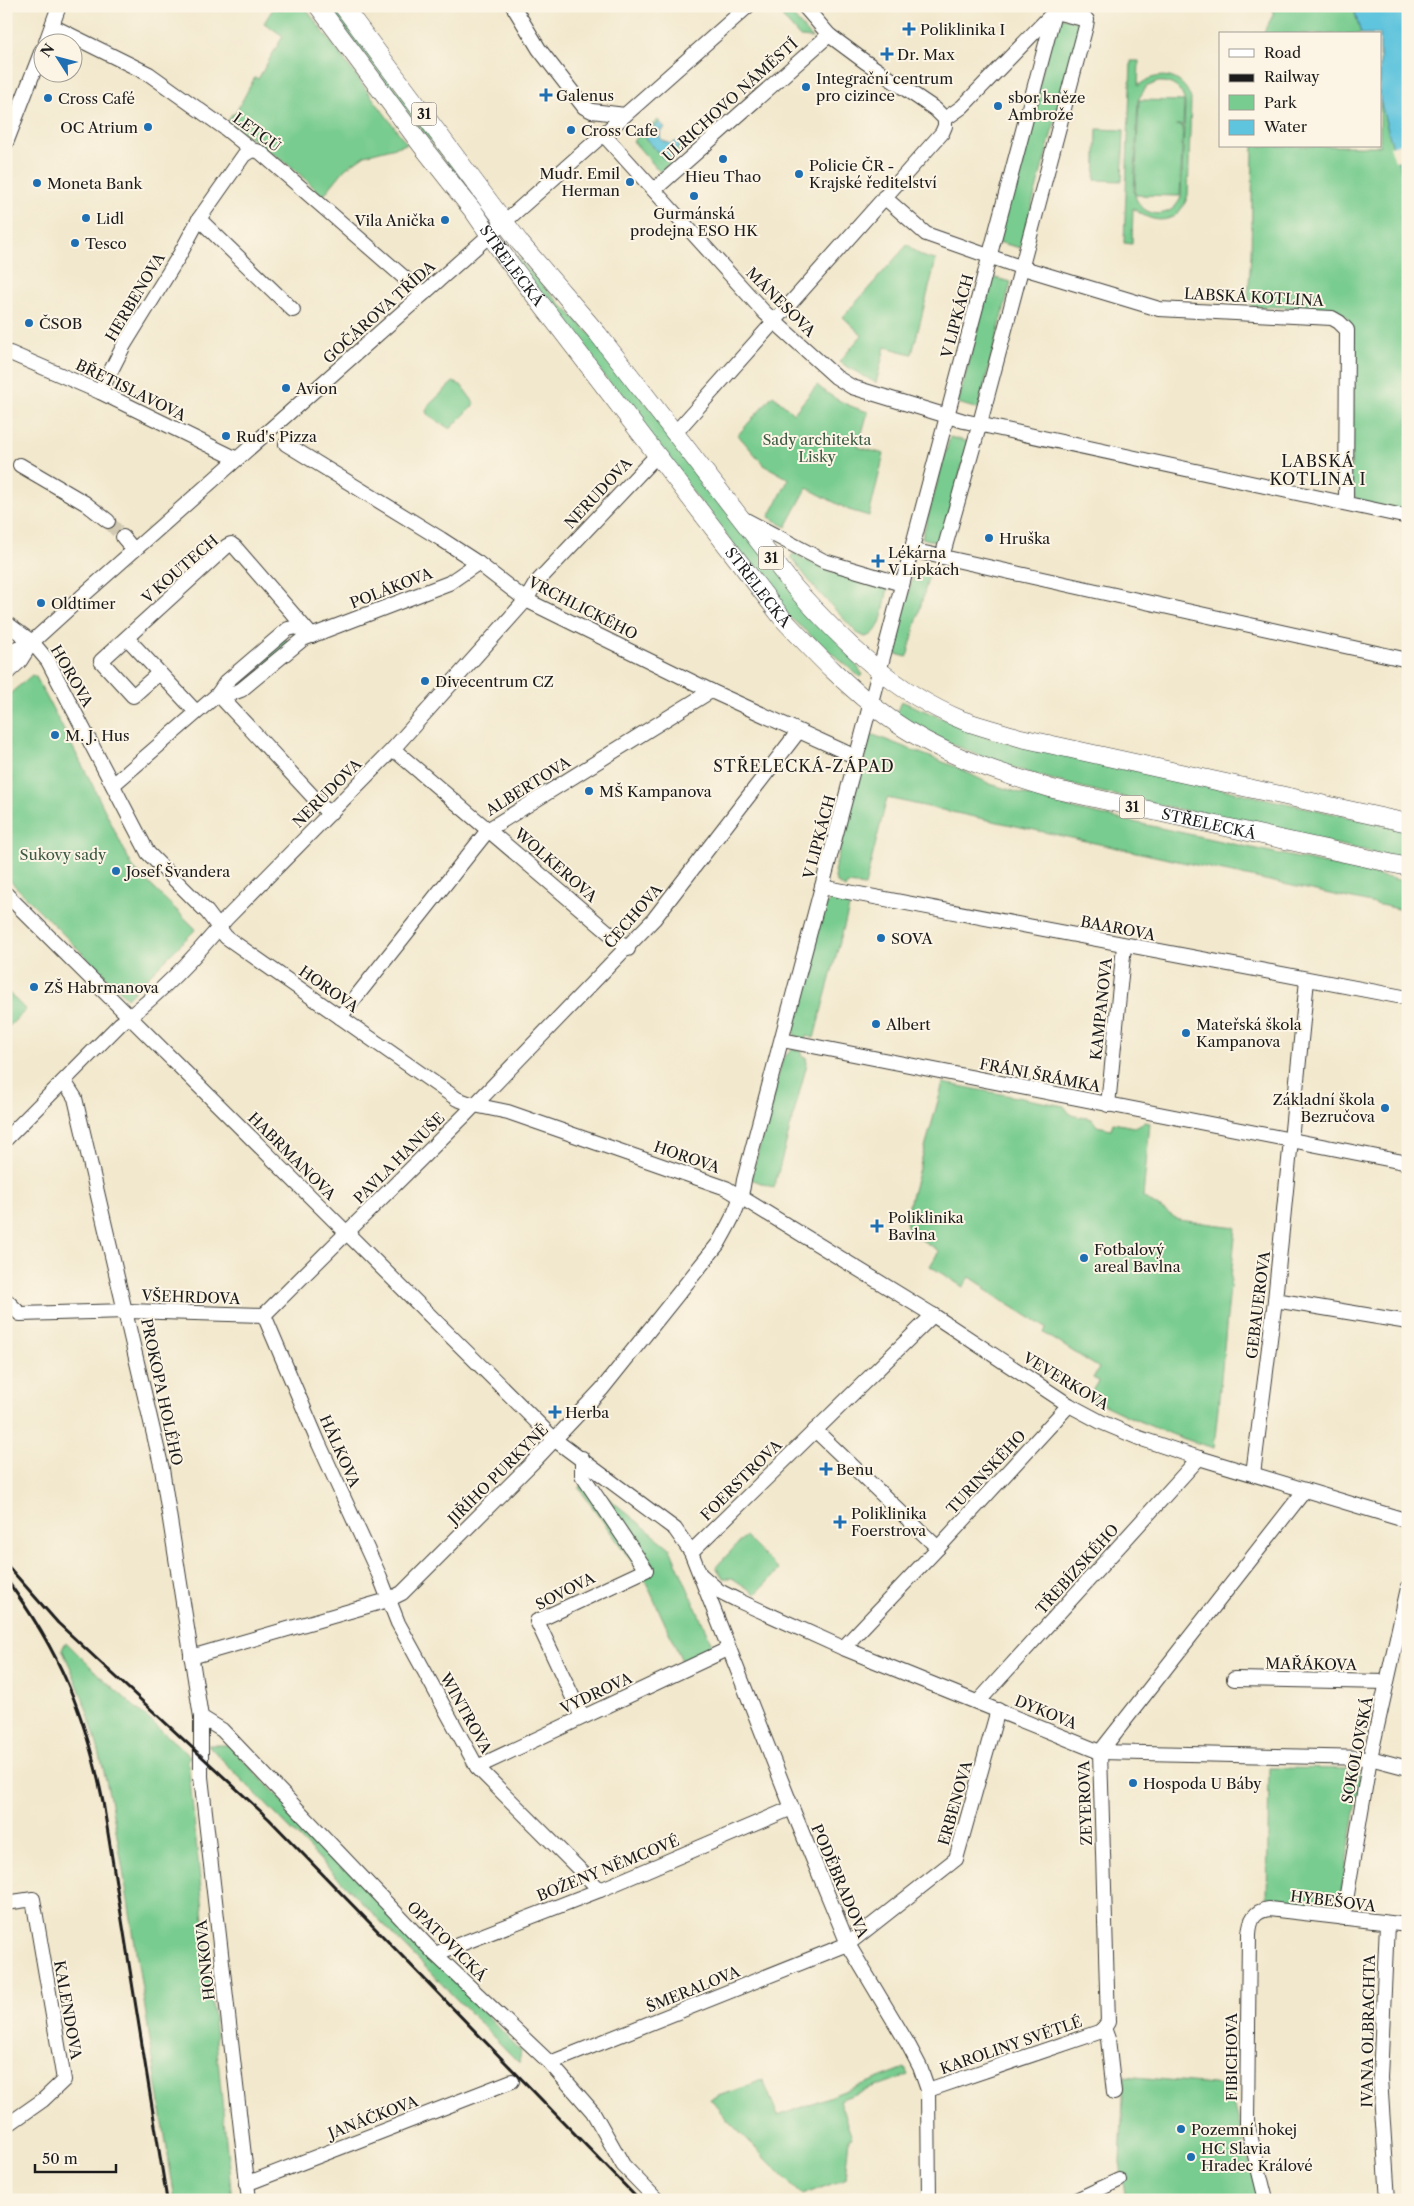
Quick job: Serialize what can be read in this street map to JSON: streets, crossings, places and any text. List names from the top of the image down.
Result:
{
  "streets": {
    "main road": ["31", "STŘELECKÁ"],
    "street": [
      "ULRICHOVO NÁMĚSTÍ",
      "LETCŮ",
      "HERBENOVA",
      "LABSKÁ KOTLINA",
      "MÁNESOVA",
      "GOČÁROVA TŘÍDA",
      "V LIPKÁCH",
      "BŘETISLAVOVA",
      "NERUDOVA",
      "V KOUTECH",
      "POLÁKOVA",
      "VRCHLICKÉHO",
      "HOROVA",
      "ALBERTOVA",
      "WOLKEROVA",
      "ČECHOVA",
      "BAAROVA",
      "KAMPANOVA",
      "FRÁNI ŠRÁMKA",
      "HABRMANOVA",
      "PAVLA HANUŠE",
      "VŠEHRDOVA",
      "GEBAUEROVA",
      "VEVERKOVA",
      "PROKOPA HOLÉHO",
      "HÁLKOVA",
      "TURINSKÉHO",
      "JIŘÍHO PURKYNĚ",
      "FOERSTROVA",
      "TŘEBÍZSKÉHO",
      "SOVOVA",
      "MAŘÁKOVA",
      "VYDROVA",
      "DYKOVA",
      "WINTROVA",
      "SOKOLOVSKÁ",
      "ERBENOVA",
      "ZEYEROVA",
      "BOŽENY NĚMCOVÉ",
      "PODĚBRADOVA",
      "HYBEŠOVA",
      "OPATOVICKÁ",
      "HONKOVA",
      "ŠMERALOVA",
      "KALENDOVA",
      "IVANA OLBRACHTA",
      "KAROLINY SVĚTLÉ",
      "FIBICHOVA",
      "JANÁČKOVA"
    ]
  },
  "crossings": [
    ["ULRICHOVO NÁMĚSTÍ", "MÁNESOVA"],
    ["LETCŮ", "HERBENOVA"],
    ["LETCŮ", "GOČÁROVA TŘÍDA"],
    ["STŘELECKÁ", "GOČÁROVA TŘÍDA"],
    ["STŘELECKÁ", "V LIPKÁCH"],
    ["STŘELECKÁ", "NERUDOVA"],
    ["HERBENOVA", "BŘETISLAVOVA"],
    ["LABSKÁ KOTLINA", "V LIPKÁCH"],
    ["MÁNESOVA", "GOČÁROVA TŘÍDA"],
    ["MÁNESOVA", "V LIPKÁCH"],
    ["GOČÁROVA TŘÍDA", "BŘETISLAVOVA"],
    ["GOČÁROVA TŘÍDA", "HOROVA"],
    ["V LIPKÁCH", "VRCHLICKÉHO"],
    ["V LIPKÁCH", "HOROVA"],
    ["V LIPKÁCH", "BAAROVA"],
    ["V LIPKÁCH", "FRÁNI ŠRÁMKA"],
    ["V LIPKÁCH", "VEVERKOVA"],
    ["V LIPKÁCH", "JIŘÍHO PURKYNĚ"],
    ["NERUDOVA", "VRCHLICKÉHO"],
    ["NERUDOVA", "HOROVA"],
    ["NERUDOVA", "WOLKEROVA"],
    ["NERUDOVA", "HABRMANOVA"],
    ["NERUDOVA", "PROKOPA HOLÉHO"],
    ["V KOUTECH", "POLÁKOVA"],
    ["POLÁKOVA", "VRCHLICKÉHO"],
    ["VRCHLICKÉHO", "ALBERTOVA"],
    ["VRCHLICKÉHO", "ČECHOVA"],
    ["HOROVA", "ALBERTOVA"],
    ["HOROVA", "ČECHOVA"],
    ["HOROVA", "PAVLA HANUŠE"],
    ["HOROVA", "VEVERKOVA"],
    ["HOROVA", "JIŘÍHO PURKYNĚ"],
    ["ALBERTOVA", "WOLKEROVA"],
    ["WOLKEROVA", "ČECHOVA"],
    ["ČECHOVA", "PAVLA HANUŠE"],
    ["BAAROVA", "KAMPANOVA"],
    ["BAAROVA", "GEBAUEROVA"],
    ["KAMPANOVA", "FRÁNI ŠRÁMKA"],
    ["FRÁNI ŠRÁMKA", "GEBAUEROVA"],
    ["HABRMANOVA", "PAVLA HANUŠE"],
    ["HABRMANOVA", "JIŘÍHO PURKYNĚ"],
    ["HABRMANOVA", "SOVOVA"],
    ["HABRMANOVA", "PODĚBRADOVA"],
    ["VŠEHRDOVA", "PROKOPA HOLÉHO"],
    ["VŠEHRDOVA", "HÁLKOVA"],
    ["GEBAUEROVA", "VEVERKOVA"],
    ["VEVERKOVA", "TURINSKÉHO"],
    ["VEVERKOVA", "JIŘÍHO PURKYNĚ"],
    ["VEVERKOVA", "FOERSTROVA"],
    ["VEVERKOVA", "TŘEBÍZSKÉHO"],
    ["VEVERKOVA", "ZEYEROVA"],
    ["PROKOPA HOLÉHO", "JIŘÍHO PURKYNĚ"],
    ["PROKOPA HOLÉHO", "OPATOVICKÁ"],
    ["PROKOPA HOLÉHO", "HONKOVA"],
    ["HÁLKOVA", "JIŘÍHO PURKYNĚ"],
    ["HÁLKOVA", "WINTROVA"],
    ["TURINSKÉHO", "DYKOVA"],
    ["JIŘÍHO PURKYNĚ", "WINTROVA"],
    ["FOERSTROVA", "PODĚBRADOVA"],
    ["TŘEBÍZSKÉHO", "DYKOVA"],
    ["SOVOVA", "VYDROVA"],
    ["SOVOVA", "PODĚBRADOVA"],
    ["MAŘÁKOVA", "SOKOLOVSKÁ"],
    ["VYDROVA", "WINTROVA"],
    ["VYDROVA", "PODĚBRADOVA"],
    ["DYKOVA", "SOKOLOVSKÁ"],
    ["DYKOVA", "ERBENOVA"],
    ["DYKOVA", "ZEYEROVA"],
    ["DYKOVA", "PODĚBRADOVA"],
    ["WINTROVA", "BOŽENY NĚMCOVÉ"],
    ["SOKOLOVSKÁ", "HYBEŠOVA"],
    ["ERBENOVA", "PODĚBRADOVA"],
    ["ERBENOVA", "ŠMERALOVA"],
    ["ZEYEROVA", "KAROLINY SVĚTLÉ"],
    ["BOŽENY NĚMCOVÉ", "PODĚBRADOVA"],
    ["BOŽENY NĚMCOVÉ", "OPATOVICKÁ"],
    ["PODĚBRADOVA", "ŠMERALOVA"],
    ["PODĚBRADOVA", "KAROLINY SVĚTLÉ"],
    ["HYBEŠOVA", "IVANA OLBRACHTA"],
    ["HYBEŠOVA", "FIBICHOVA"],
    ["OPATOVICKÁ", "HONKOVA"],
    ["OPATOVICKÁ", "ŠMERALOVA"],
    ["HONKOVA", "JANÁČKOVA"]
  ],
  "districts": ["LABSKÁ KOTLINA I", "STŘELECKÁ-ZÁPAD"],
  "parks": ["Sady architekta Lisky", "Sukovy sady"],
  "places": {
    "health": [
      "Poliklinika I",
      "Dr. Max",
      "Galenus",
      "Lékárna V Lipkách",
      "Poliklinika Bavlna",
      "Herba",
      "Benu",
      "Poliklinika Foerstrova"
    ],
    "other": [
      "Integrační centrum pro cizince",
      "Cross Café",
      "sbor kněze Ambrože",
      "OC Atrium",
      "Cross Cafe",
      "Hieu Thao",
      "Policie ČR - Krajské ředitelství",
      "Mudr. Emil Herman",
      "Moneta Bank",
      "Gurmánská prodejna ESO HK",
      "Lidl",
      "Vila Anička",
      "Tesco",
      "ČSOB",
      "Avion",
      "Rud's Pizza",
      "Hruška",
      "Oldtimer",
      "Divecentrum CZ",
      "M. J. Hus",
      "MŠ Kampanova",
      "Josef Švandera",
      "SOVA",
      "ZŠ Habrmanova",
      "Albert",
      "Mateřská škola Kampanova",
      "Základní škola Bezručova",
      "Fotbalový areal Bavlna",
      "Hospoda U Báby",
      "Pozemní hokej",
      "HC Slavia Hradec Králové"
    ]
  },
  "legend": [
    "Road",
    "Railway",
    "Park",
    "Water"
  ],
  "scale_bar": "50 m",
  "north": "top left"
}
